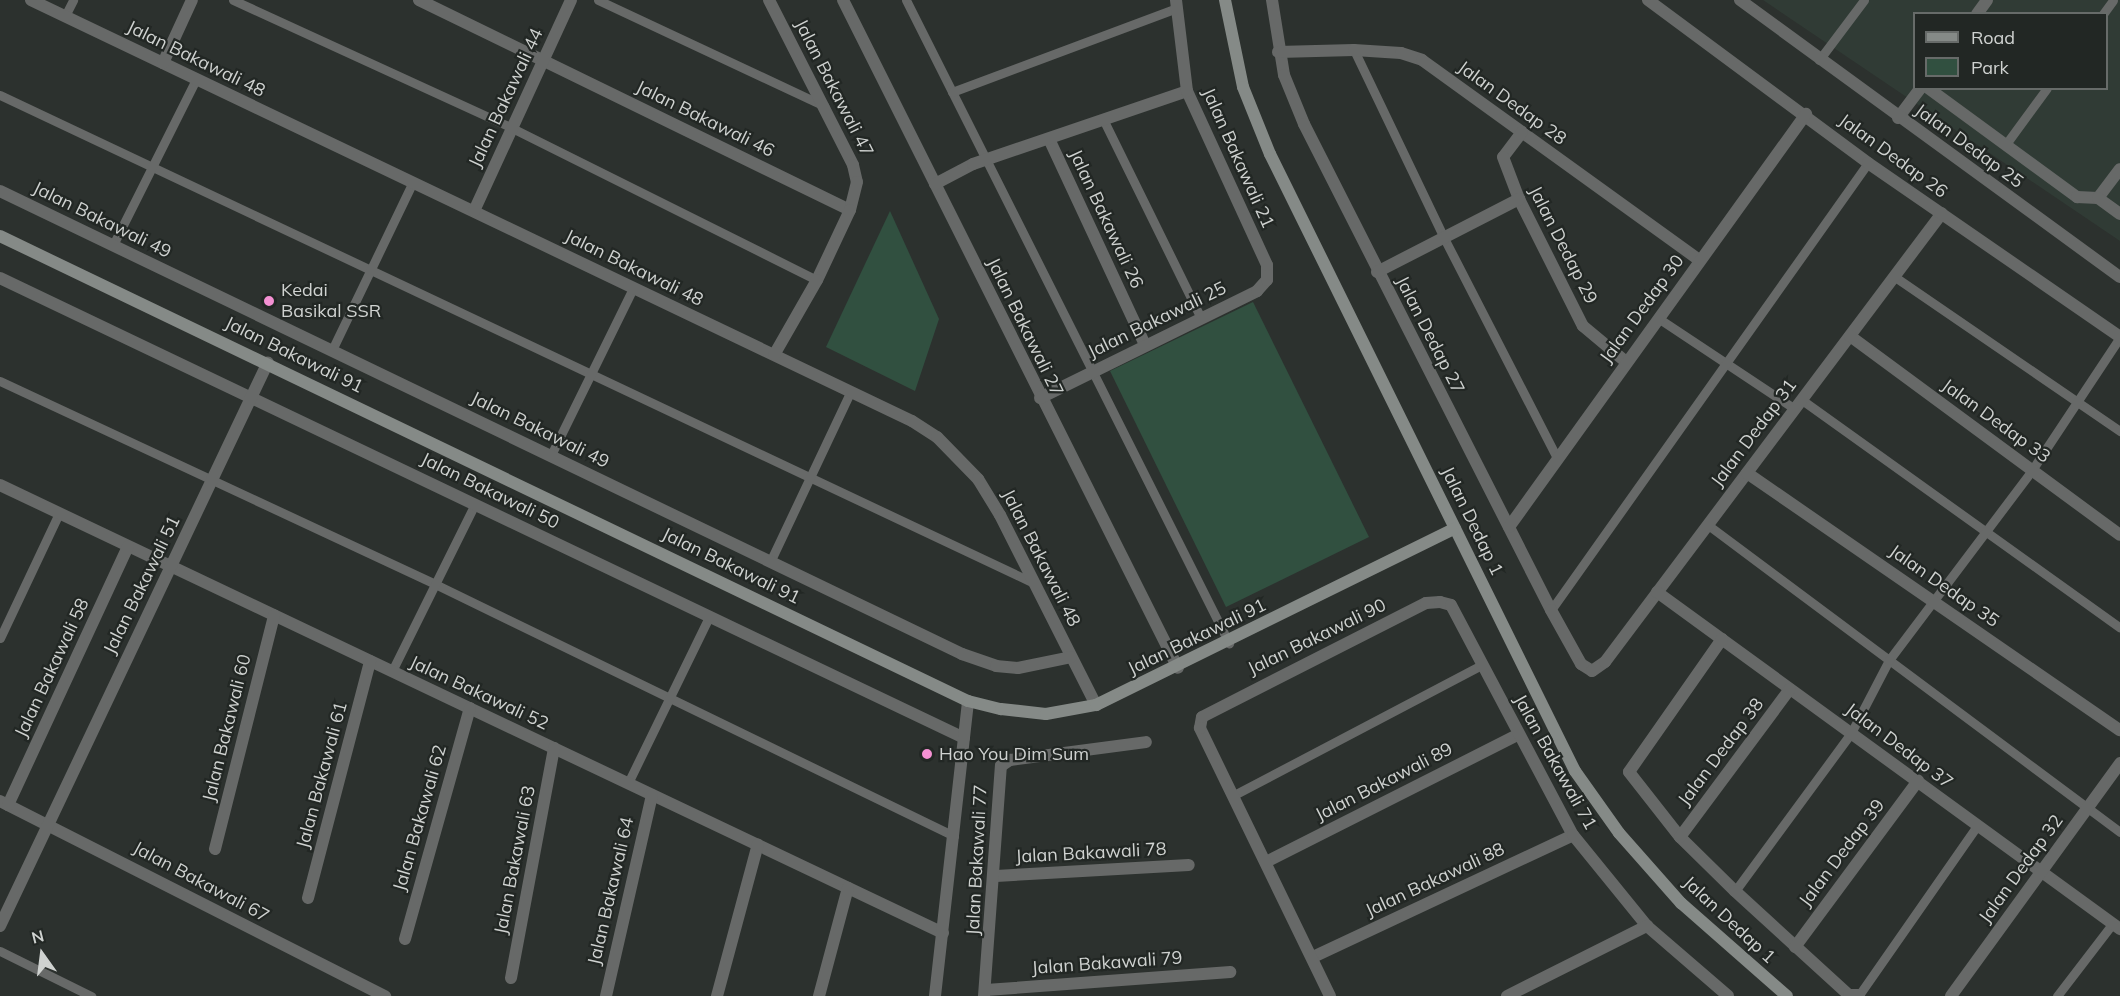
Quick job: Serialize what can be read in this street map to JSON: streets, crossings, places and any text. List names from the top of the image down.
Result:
{
  "streets": {
    "main road": ["Jalan Bakawali 91", "Jalan Dedap 1"],
    "street": [
      "Jalan Bakawali 48",
      "Jalan Bakawali 47",
      "Jalan Bakawali 44",
      "Jalan Dedap 28",
      "Jalan Bakawali 46",
      "Jalan Dedap 25",
      "Jalan Dedap 26",
      "Jalan Bakawali 21",
      "Jalan Bakawali 26",
      "Jalan Bakawali 49",
      "Jalan Dedap 29",
      "Jalan Dedap 30",
      "Jalan Bakawali 25",
      "Jalan Bakawali 27",
      "Jalan Dedap 27",
      "Jalan Dedap 33",
      "Jalan Dedap 31",
      "Jalan Bakawali 50",
      "Jalan Bakawali 51",
      "Jalan Dedap 35",
      "Jalan Bakawali 90",
      "Jalan Bakawali 58",
      "Jalan Bakawali 52",
      "Jalan Bakawali 60",
      "Jalan Dedap 37",
      "Jalan Dedap 38",
      "Jalan Bakawali 71",
      "Jalan Bakawali 61",
      "Jalan Bakawali 89",
      "Jalan Bakawali 62",
      "Jalan Bakawali 78",
      "Jalan Dedap 39",
      "Jalan Bakawali 63",
      "Jalan Bakawali 77",
      "Jalan Dedap 32",
      "Jalan Bakawali 88",
      "Jalan Bakawali 67",
      "Jalan Bakawali 64",
      "Jalan Bakawali 79"
    ]
  },
  "crossings": [
    ["Jalan Bakawali 48", "Jalan Bakawali 47"],
    ["Jalan Bakawali 48", "Jalan Bakawali 44"],
    ["Jalan Bakawali 48", "Jalan Bakawali 49"],
    ["Jalan Bakawali 48", "Jalan Bakawali 91"],
    ["Jalan Bakawali 47", "Jalan Bakawali 46"],
    ["Jalan Bakawali 44", "Jalan Bakawali 46"],
    ["Jalan Dedap 28", "Jalan Dedap 29"],
    ["Jalan Dedap 28", "Jalan Dedap 30"],
    ["Jalan Dedap 28", "Jalan Dedap 27"],
    ["Jalan Dedap 26", "Jalan Dedap 30"],
    ["Jalan Dedap 26", "Jalan Dedap 31"],
    ["Jalan Bakawali 21", "Jalan Bakawali 25"],
    ["Jalan Bakawali 26", "Jalan Bakawali 25"],
    ["Jalan Dedap 29", "Jalan Dedap 30"],
    ["Jalan Dedap 30", "Jalan Dedap 27"],
    ["Jalan Bakawali 25", "Jalan Bakawali 27"],
    ["Jalan Bakawali 27", "Jalan Bakawali 91"],
    ["Jalan Dedap 27", "Jalan Dedap 31"],
    ["Jalan Bakawali 91", "Jalan Dedap 1"],
    ["Jalan Bakawali 91", "Jalan Bakawali 51"],
    ["Jalan Dedap 33", "Jalan Dedap 31"],
    ["Jalan Dedap 31", "Jalan Dedap 35"],
    ["Jalan Dedap 31", "Jalan Dedap 37"],
    ["Jalan Bakawali 50", "Jalan Bakawali 51"],
    ["Jalan Bakawali 51", "Jalan Bakawali 52"],
    ["Jalan Bakawali 51", "Jalan Bakawali 67"],
    ["Jalan Bakawali 90", "Jalan Bakawali 71"],
    ["Jalan Bakawali 58", "Jalan Bakawali 52"],
    ["Jalan Bakawali 58", "Jalan Bakawali 67"],
    ["Jalan Bakawali 52", "Jalan Bakawali 60"],
    ["Jalan Bakawali 52", "Jalan Bakawali 61"],
    ["Jalan Bakawali 52", "Jalan Bakawali 62"],
    ["Jalan Bakawali 52", "Jalan Bakawali 63"],
    ["Jalan Bakawali 52", "Jalan Bakawali 64"],
    ["Jalan Dedap 37", "Jalan Dedap 38"],
    ["Jalan Dedap 37", "Jalan Dedap 39"],
    ["Jalan Dedap 37", "Jalan Dedap 32"],
    ["Jalan Bakawali 71", "Jalan Bakawali 89"],
    ["Jalan Bakawali 71", "Jalan Bakawali 88"],
    ["Jalan Bakawali 78", "Jalan Bakawali 77"],
    ["Jalan Bakawali 77", "Jalan Bakawali 79"]
  ],
  "places": ["Kedai Basikal SSR", "Hao You Dim Sum"],
  "legend": ["Road", "Park"],
  "north": "top"
}
